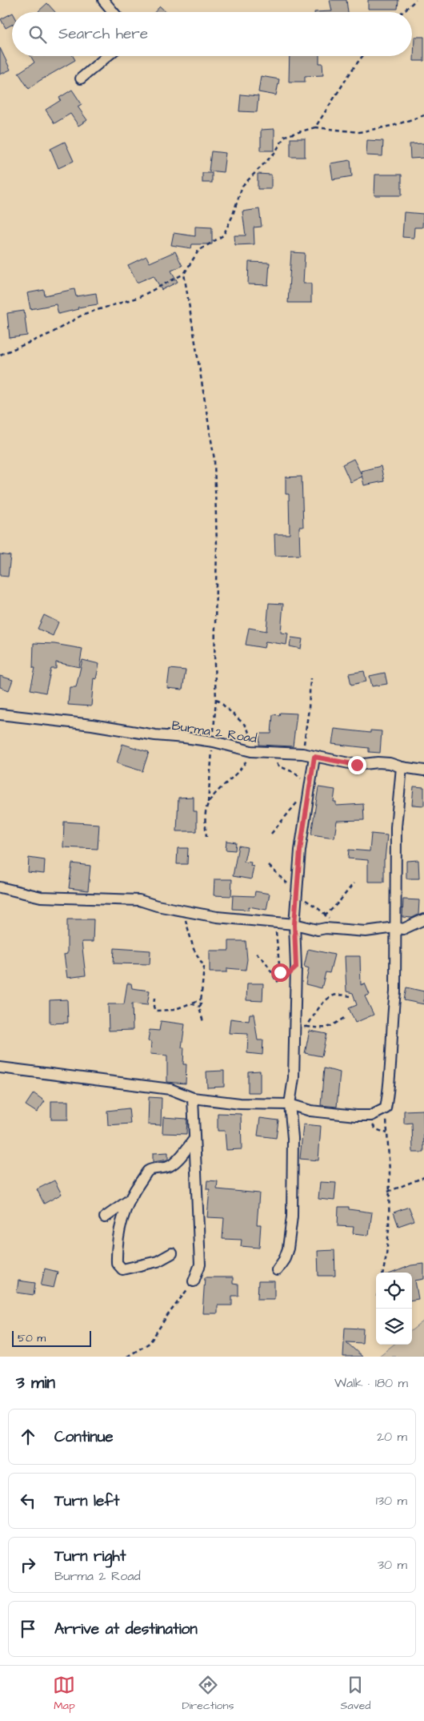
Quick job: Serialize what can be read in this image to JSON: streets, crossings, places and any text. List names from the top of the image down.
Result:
{
  "streets": {
    "street": ["Burma 2 Road"]
  },
  "scale_bar": "50 m",
  "page": {
    "search": "Search here",
    "scale": "50 m",
    "heading": ["3 min", "Walk · 180 m"],
    "list": [
      ["Continue", "20 m"],
      ["Turn left", "130 m"],
      ["Turn right", "Burma 2 Road", "30 m"],
      "Arrive at destination"
    ],
    "nav": ["Map", "Directions", "Saved"]
  }
}
